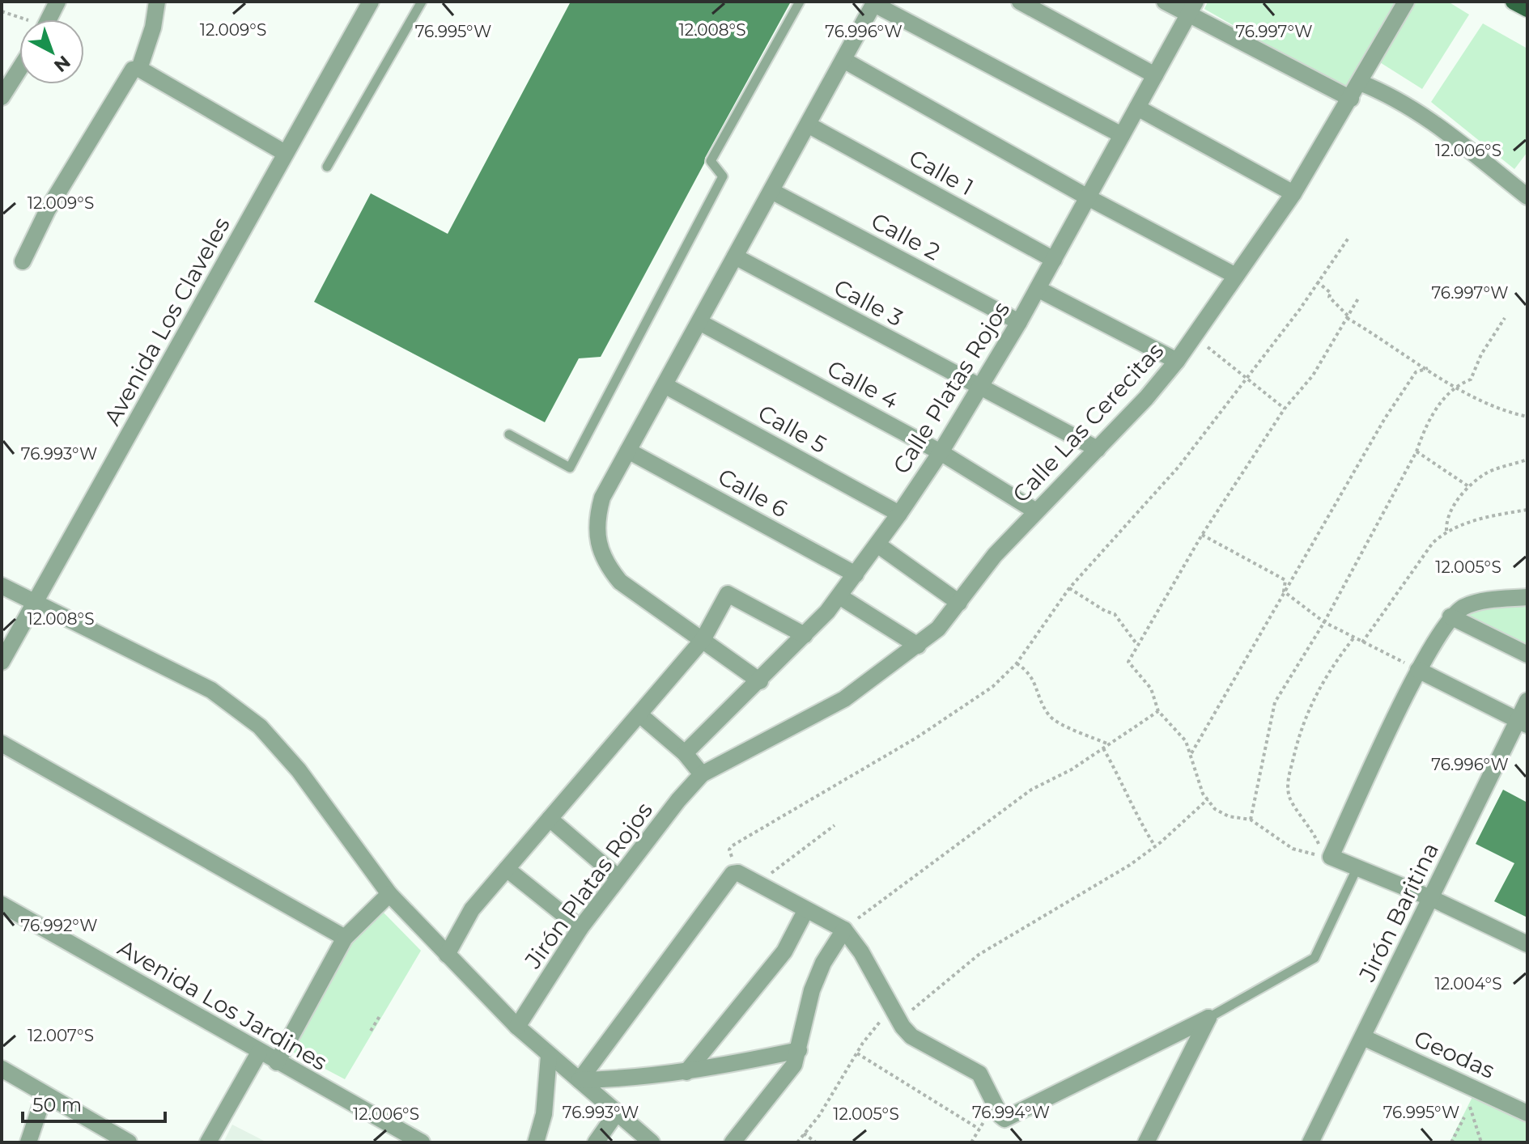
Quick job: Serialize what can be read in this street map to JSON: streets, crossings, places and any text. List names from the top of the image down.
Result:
{
  "streets": {
    "street": [
      "Calle 1",
      "Calle 2",
      "Calle 3",
      "Avenida Los Claveles",
      "Calle 4",
      "Calle Platas Rojos",
      "Calle Las Cerecitas",
      "Calle 5",
      "Calle 6",
      "Jirón Platas Rojos",
      "Jirón Baritina",
      "Avenida Los Jardines",
      "Geodas"
    ]
  },
  "crossings": [
    ["Calle 1", "Calle Platas Rojos"],
    ["Calle 2", "Calle Platas Rojos"],
    ["Calle 3", "Calle Platas Rojos"],
    ["Calle 3", "Calle Las Cerecitas"],
    ["Calle 4", "Calle Platas Rojos"],
    ["Calle 4", "Calle Las Cerecitas"],
    ["Calle Platas Rojos", "Calle 5"],
    ["Calle Platas Rojos", "Calle 6"],
    ["Calle Las Cerecitas", "Jirón Platas Rojos"],
    ["Jirón Baritina", "Geodas"]
  ],
  "scale_bar": "50 m",
  "north": "bottom right",
  "coordinates": [
    "12.009°S",
    "12.008°S",
    "76.995°W",
    "76.997°W",
    "76.996°W",
    "12.006°S",
    "76.993°W",
    "12.005°S",
    "76.992°W",
    "12.004°S",
    "12.007°S",
    "76.994°W"
  ]
}
